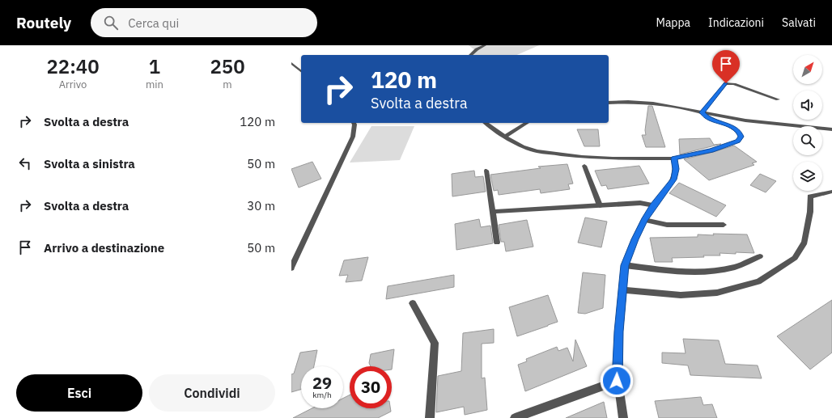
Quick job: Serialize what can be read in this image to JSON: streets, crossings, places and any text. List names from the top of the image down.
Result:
{
  "north": "top right",
  "page": {
    "header": "Routely",
    "search": "Cerca qui",
    "nav": ["Mappa", "Indicazioni", "Salvati"],
    "eta": [
      "22:40",
      "Arrivo",
      "1",
      "min",
      "250",
      "m"
    ],
    "turn": ["120 m", "Svolta a destra"],
    "list": [
      {
        "name": "Svolta a destra",
        "value": "120 m"
      },
      {
        "name": "Svolta a sinistra",
        "value": "50 m"
      },
      {
        "name": "Svolta a destra",
        "value": "30 m"
      },
      {
        "name": "Arrivo a destinazione",
        "value": "50 m"
      }
    ],
    "speed": "29 km/h",
    "limit": "30",
    "buttons": ["Esci", "Condividi"]
  }
}
